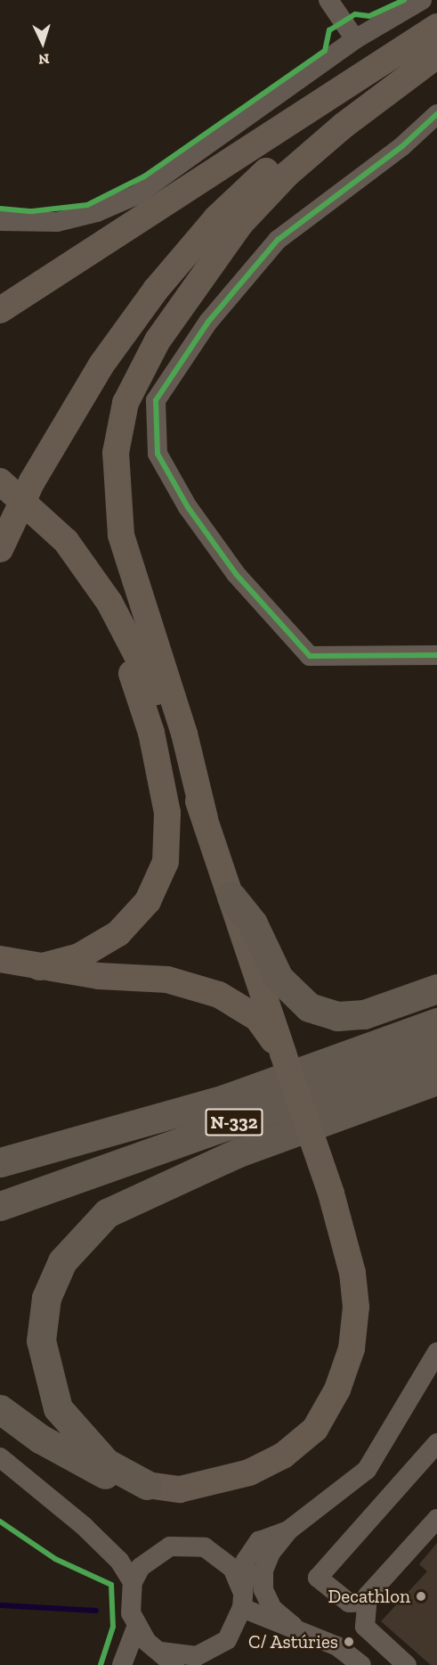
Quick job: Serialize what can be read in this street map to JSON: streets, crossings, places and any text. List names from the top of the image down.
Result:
{
  "streets": {
    "highway": ["N-332"]
  },
  "places": ["Decathlon", "C/ Astúries"],
  "north": "bottom"
}
